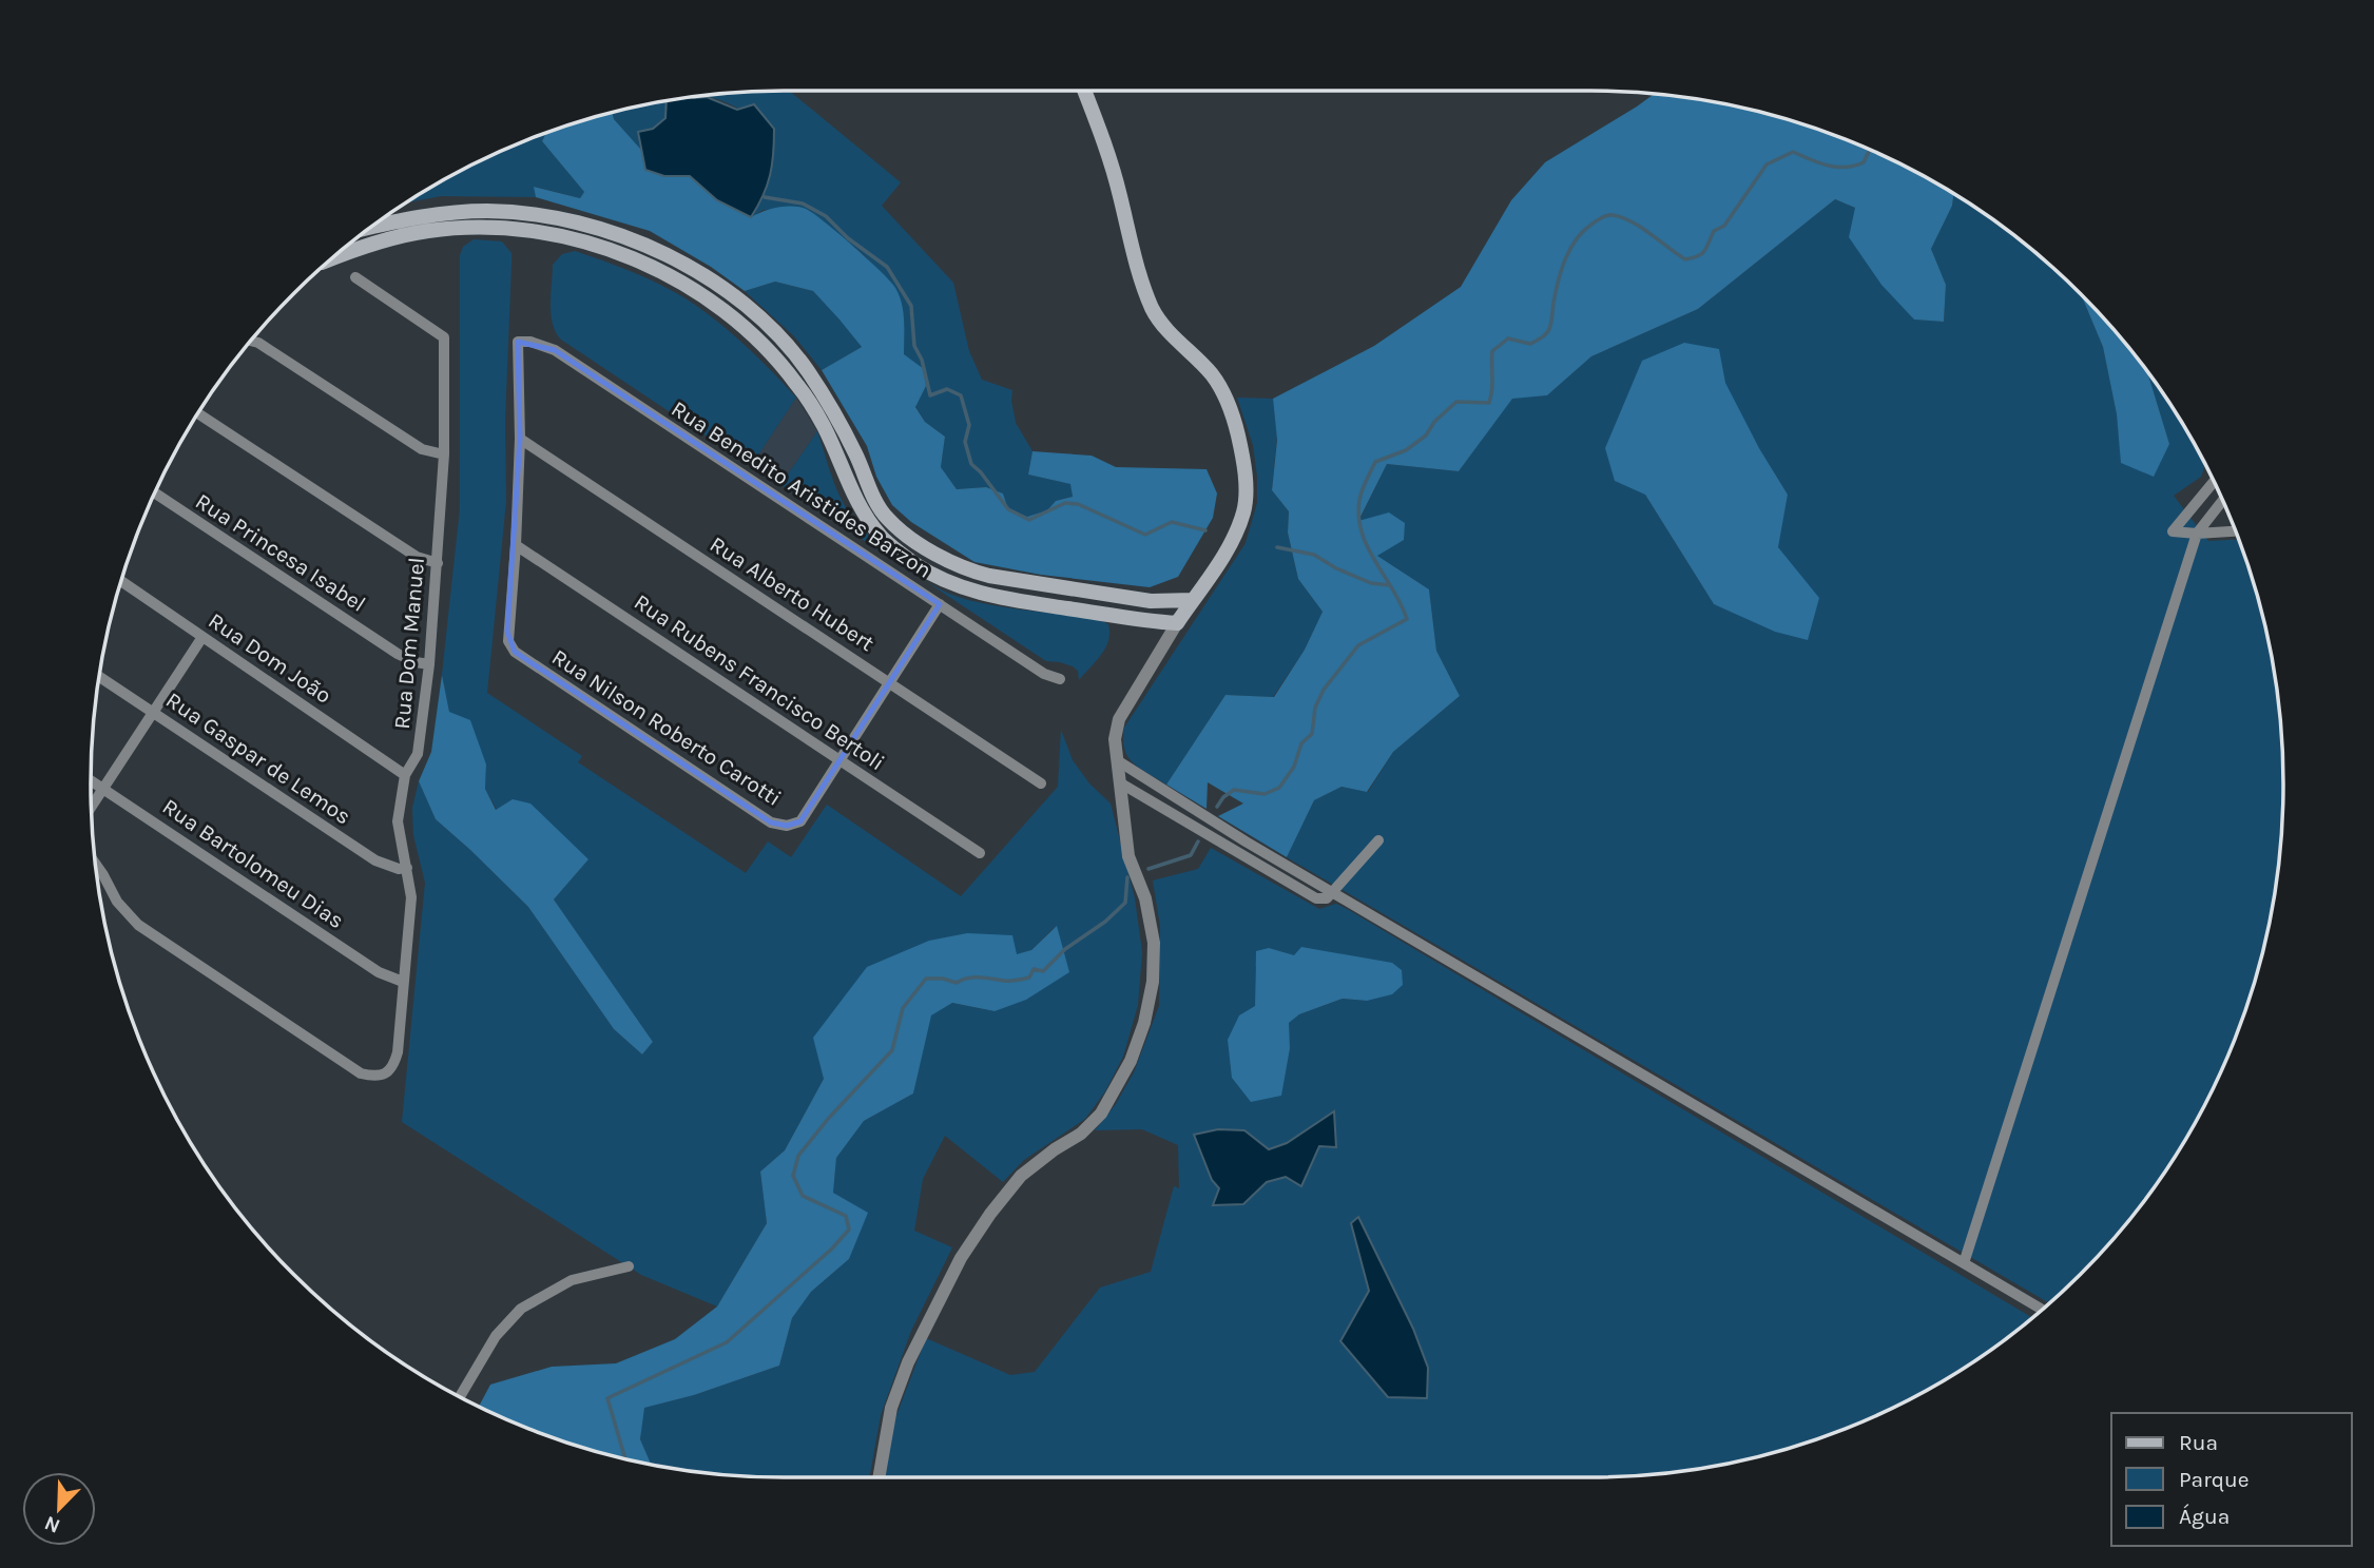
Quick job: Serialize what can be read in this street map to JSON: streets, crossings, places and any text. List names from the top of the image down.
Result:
{
  "streets": {
    "street": [
      "Rua Benedito Aristides Barzon",
      "Rua Princesa Isabel",
      "Rua Alberto Hubert",
      "Rua Dom Manuel",
      "Rua Dom João",
      "Rua Rubens Francisco Bertoli",
      "Rua Nilson Roberto Carotti",
      "Rua Gaspar de Lemos",
      "Rua Bartolomeu Dias"
    ]
  },
  "crossings": [
    ["Rua Benedito Aristides Barzon", "Rua Alberto Hubert"],
    ["Rua Princesa Isabel", "Rua Dom Manuel"],
    ["Rua Dom Manuel", "Rua Dom João"],
    ["Rua Dom Manuel", "Rua Gaspar de Lemos"],
    ["Rua Dom Manuel", "Rua Bartolomeu Dias"],
    ["Rua Rubens Francisco Bertoli", "Rua Nilson Roberto Carotti"]
  ],
  "legend": ["Rua", "Parque", "Água"],
  "north": "bottom left"
}
